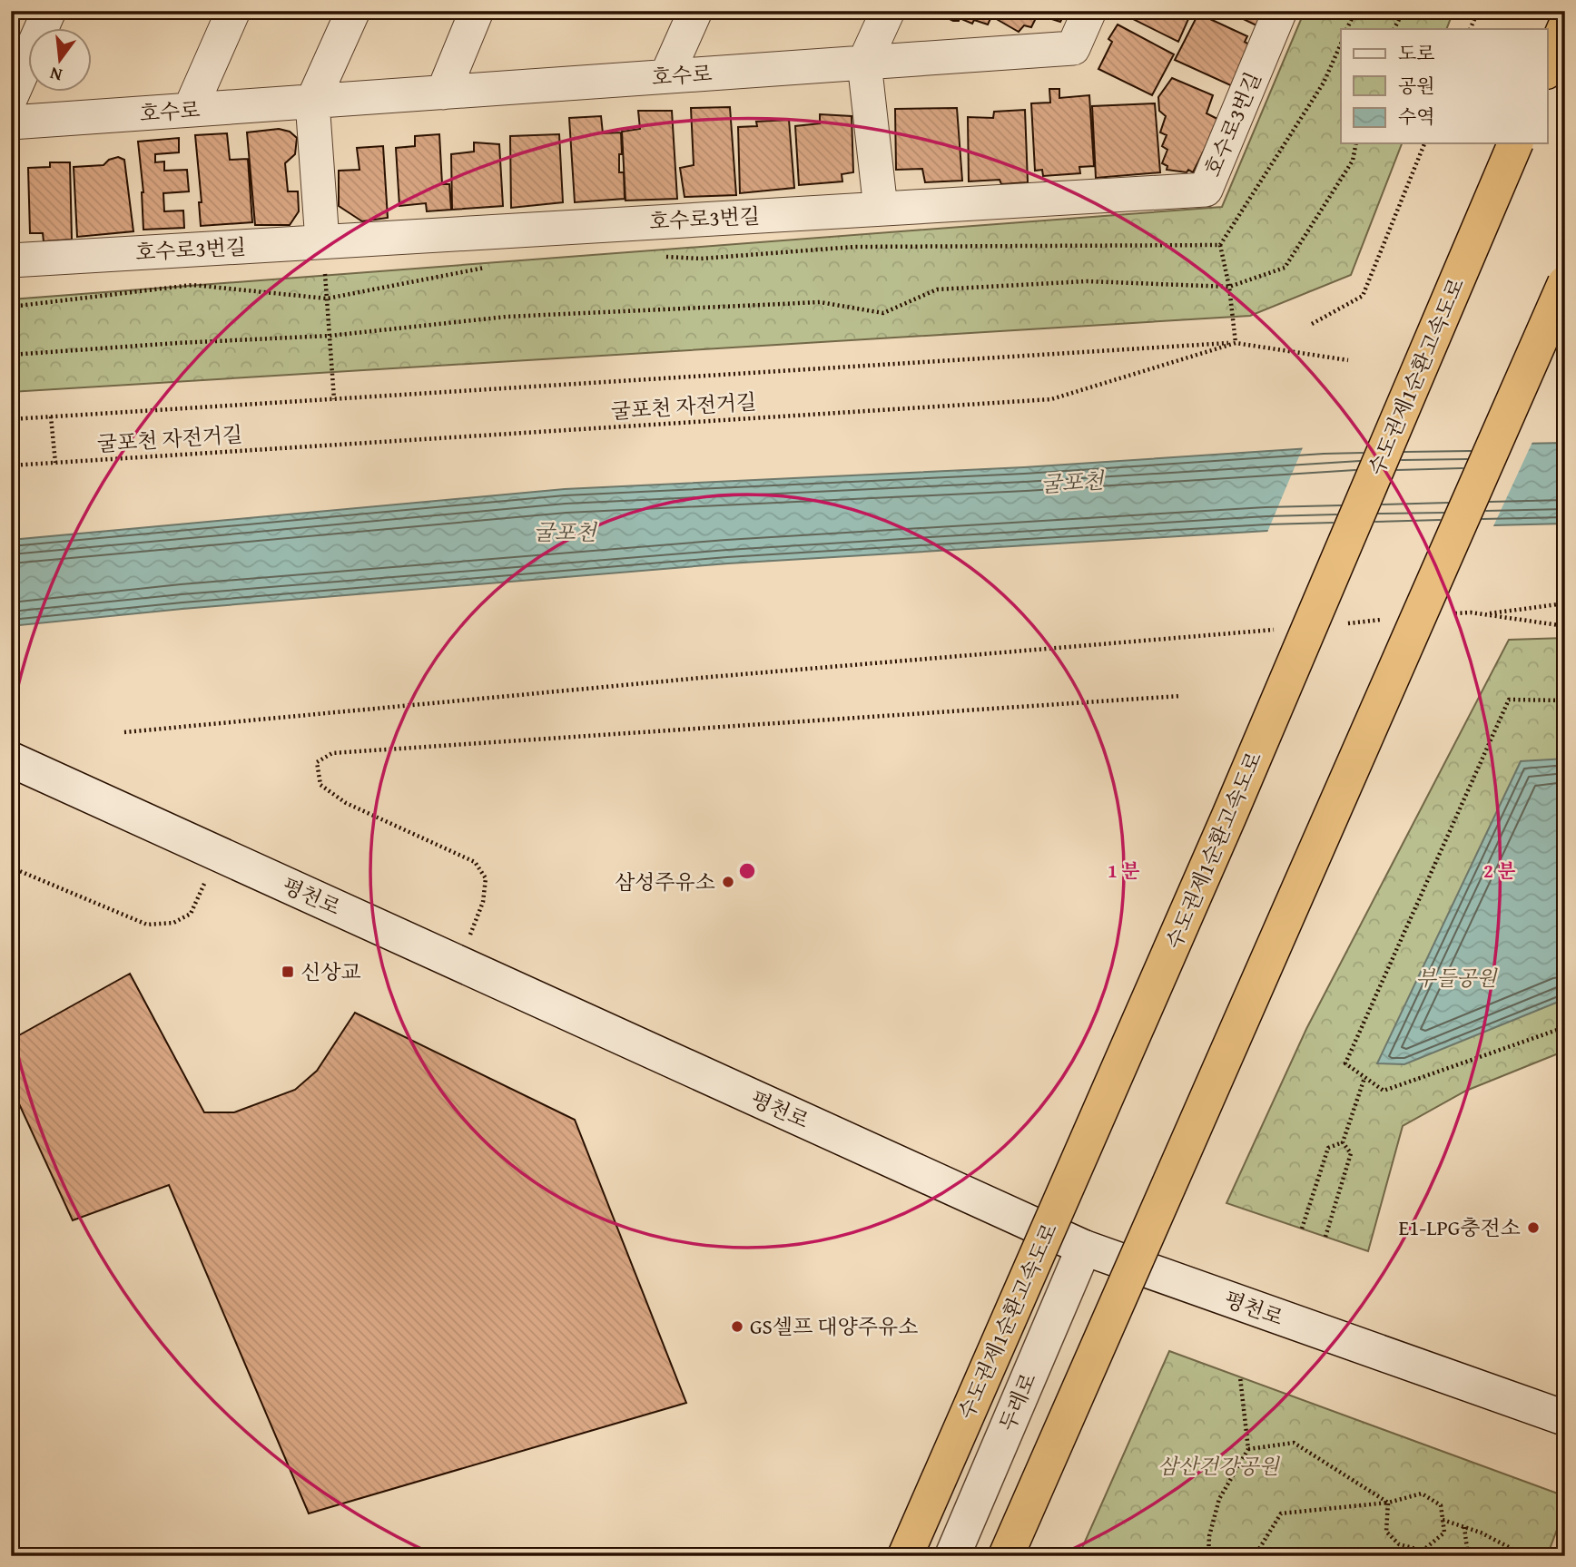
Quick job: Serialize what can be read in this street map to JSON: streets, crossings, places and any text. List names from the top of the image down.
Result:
{
  "streets": {
    "highway": ["수도권제1순환고속도로"],
    "main road": ["평천로", "두레로"],
    "street": ["호수로", "호수로3번길"],
    "path": ["굴포천 자전거길"]
  },
  "crossings": [
    ["평천로", "두레로"]
  ],
  "water": ["굴포천"],
  "parks": ["부들공원", "삼산건강공원"],
  "places": {
    "other": ["삼성주유소", "E1-LPG충전소", "GS셀프 대양주유소"],
    "transit": ["신상교"]
  },
  "legend": ["도로", "공원", "수역"],
  "north": "bottom",
  "rings": ["1 분", "2 분"]
}
